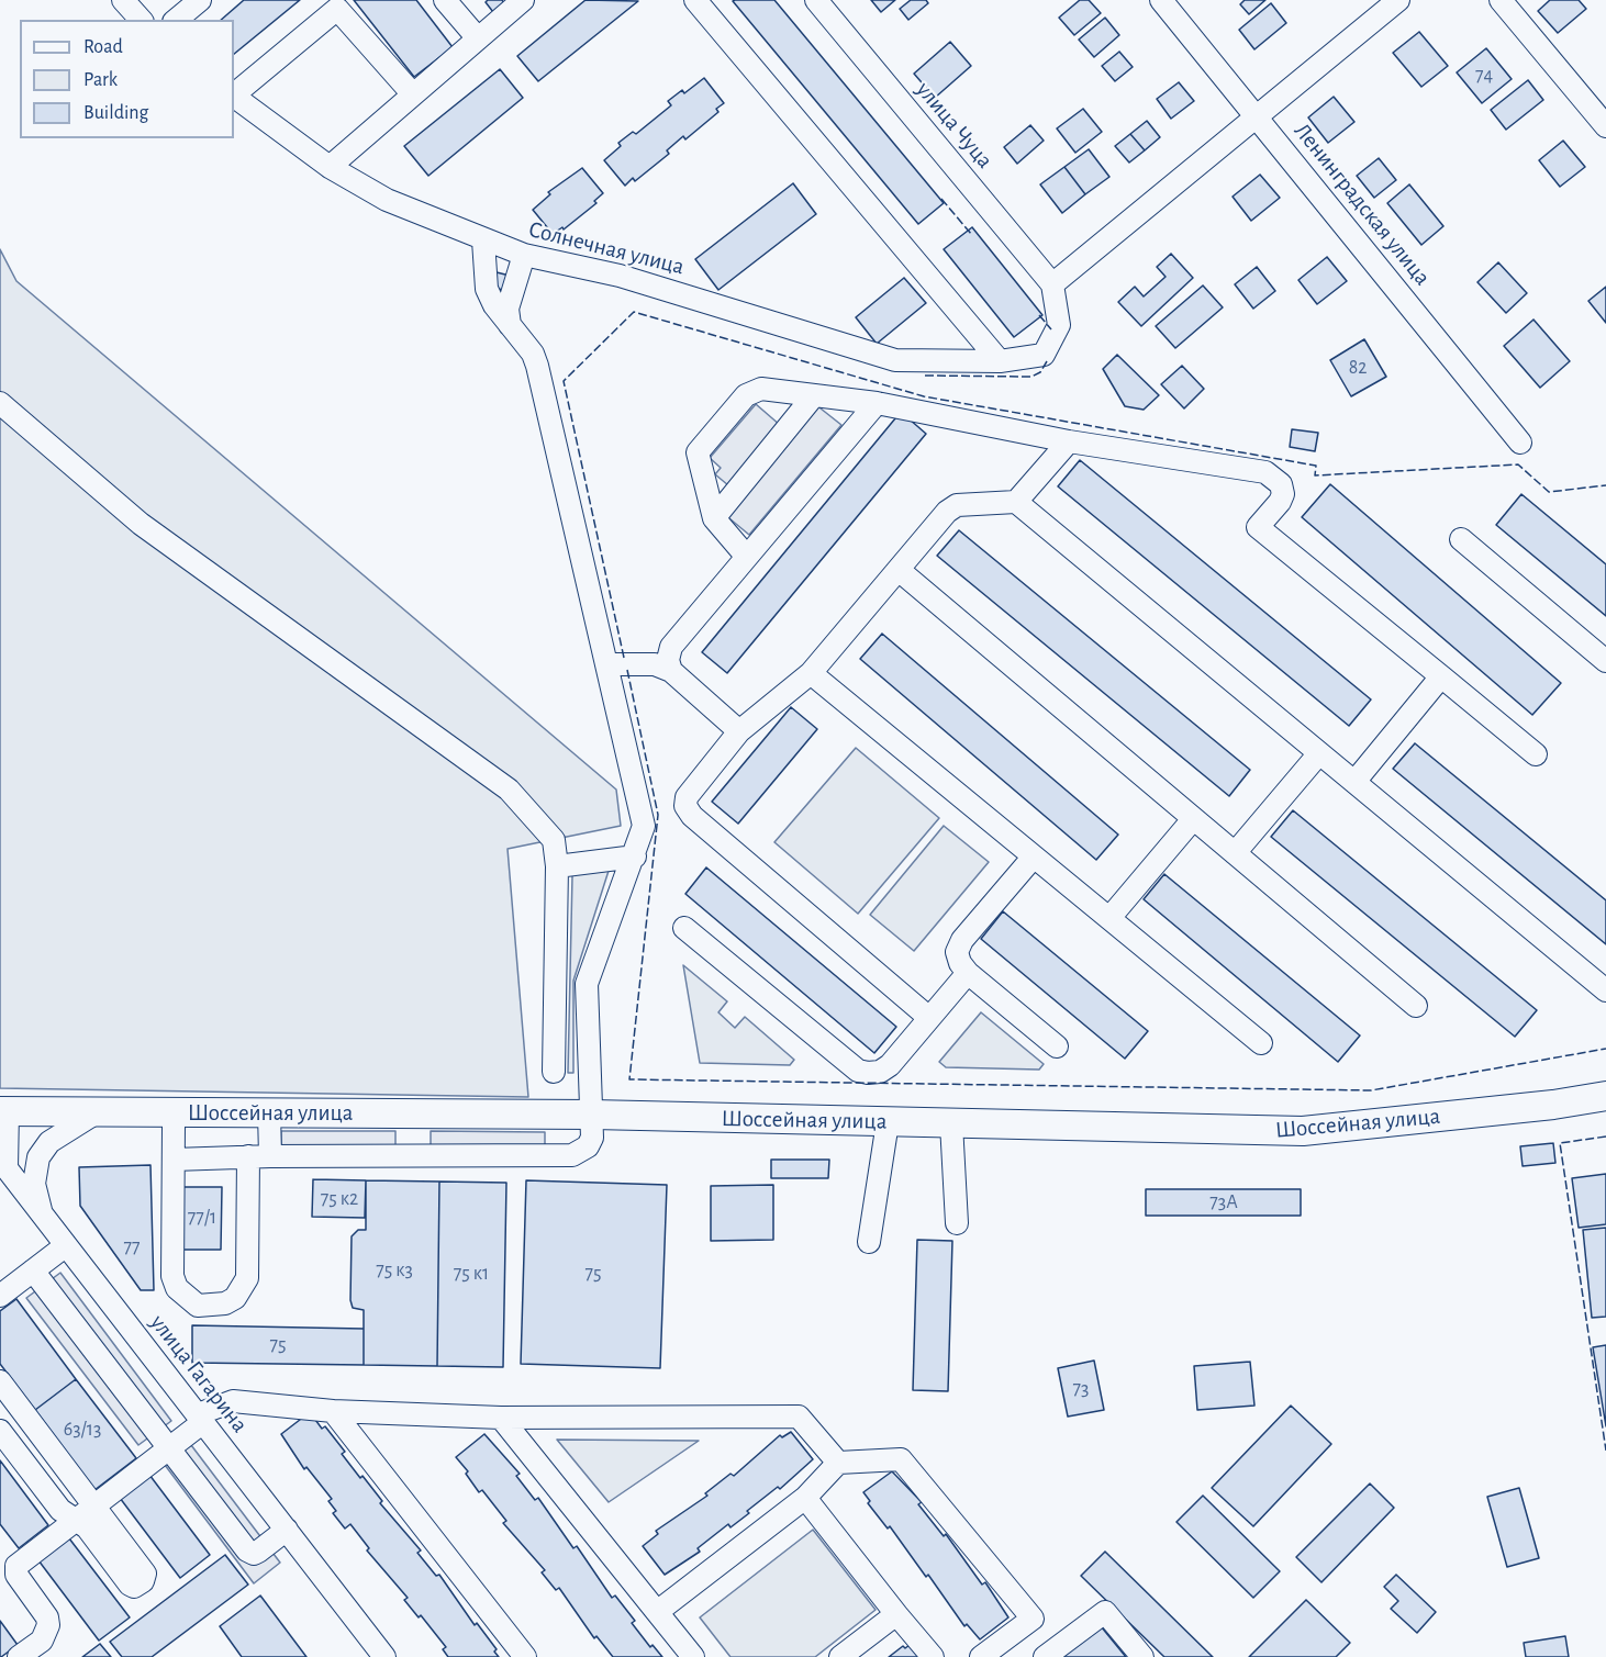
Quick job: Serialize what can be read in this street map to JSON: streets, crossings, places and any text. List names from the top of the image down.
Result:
{
  "streets": {
    "main road": ["Шоссейная улица"],
    "street": [
      "улица Чуца",
      "Ленинградская улица",
      "Солнечная улица",
      "улица Гагарина"
    ]
  },
  "crossings": [
    ["улица Чуца", "Солнечная улица"],
    ["Шоссейная улица", "улица Гагарина"]
  ],
  "house_numbers": [
    "74",
    "82",
    "75 к2",
    "73А",
    "77/1",
    "77",
    "75 к3",
    "75 к1",
    "75",
    "75",
    "73",
    "63/13"
  ],
  "legend": ["Road", "Park", "Building"]
}
